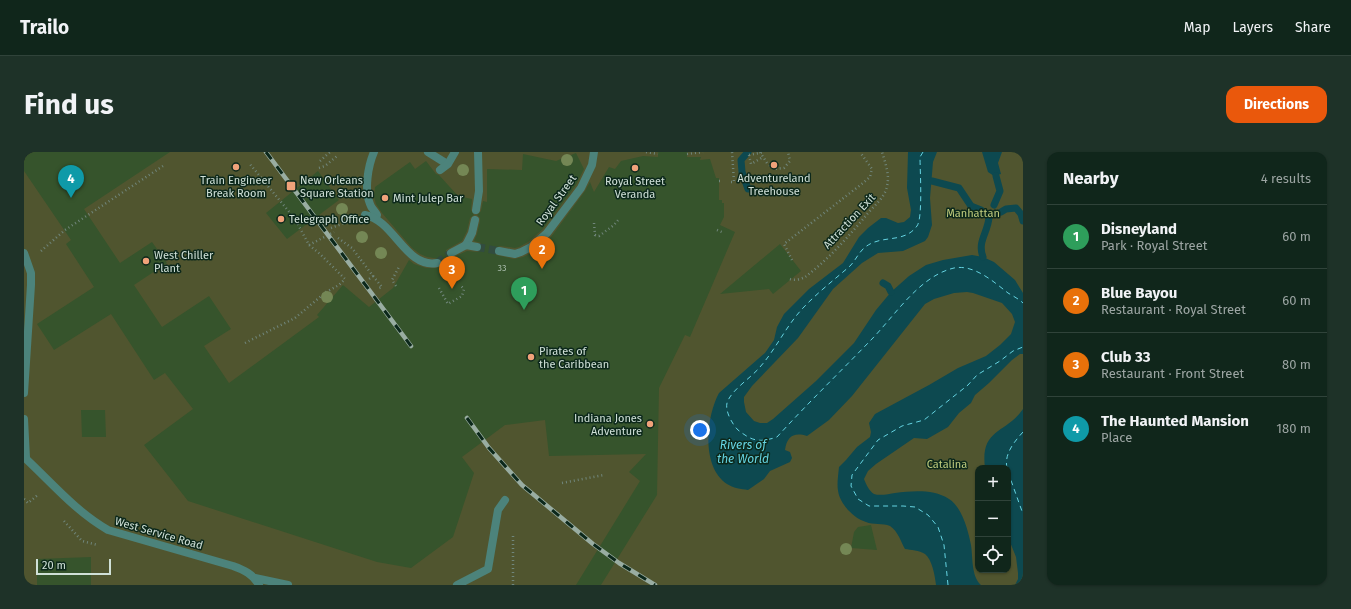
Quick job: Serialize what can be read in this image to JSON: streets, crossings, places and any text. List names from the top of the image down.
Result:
{
  "streets": {
    "street": ["Royal Street", "West Service Road"],
    "path": ["Attraction Exit"]
  },
  "water": ["Rivers of the World"],
  "parks": ["Manhattan", "Catalina"],
  "places": {
    "other": [
      "Adventureland Treehouse",
      "Train Engineer Break Room",
      "Royal Street Veranda",
      "Mint Julep Bar",
      "Telegraph Office",
      "West Chiller Plant",
      "Pirates of the Caribbean",
      "Indiana Jones Adventure"
    ],
    "transit": ["New Orleans Square Station"]
  },
  "house_numbers": ["33"],
  "scale_bar": "20 m",
  "page": {
    "header": "Trailo",
    "nav": ["Map", "Layers", "Share"],
    "buttons": "Directions",
    "title": "Find us",
    "heading": ["Nearby", "4 results"],
    "pins": [
      "4",
      "2",
      "3",
      "1"
    ],
    "list": [
      {
        "mark": "1",
        "name": "Disneyland",
        "note": "Park · Royal Street",
        "value": "60 m"
      },
      {
        "mark": "2",
        "name": "Blue Bayou",
        "note": "Restaurant · Royal Street",
        "value": "60 m"
      },
      {
        "mark": "3",
        "name": "Club 33",
        "note": "Restaurant · Front Street",
        "value": "80 m"
      },
      {
        "mark": "4",
        "name": "The Haunted Mansion",
        "note": "Place",
        "value": "180 m"
      }
    ],
    "map_buttons": ["+", "−"],
    "scale": "20 m"
  }
}
